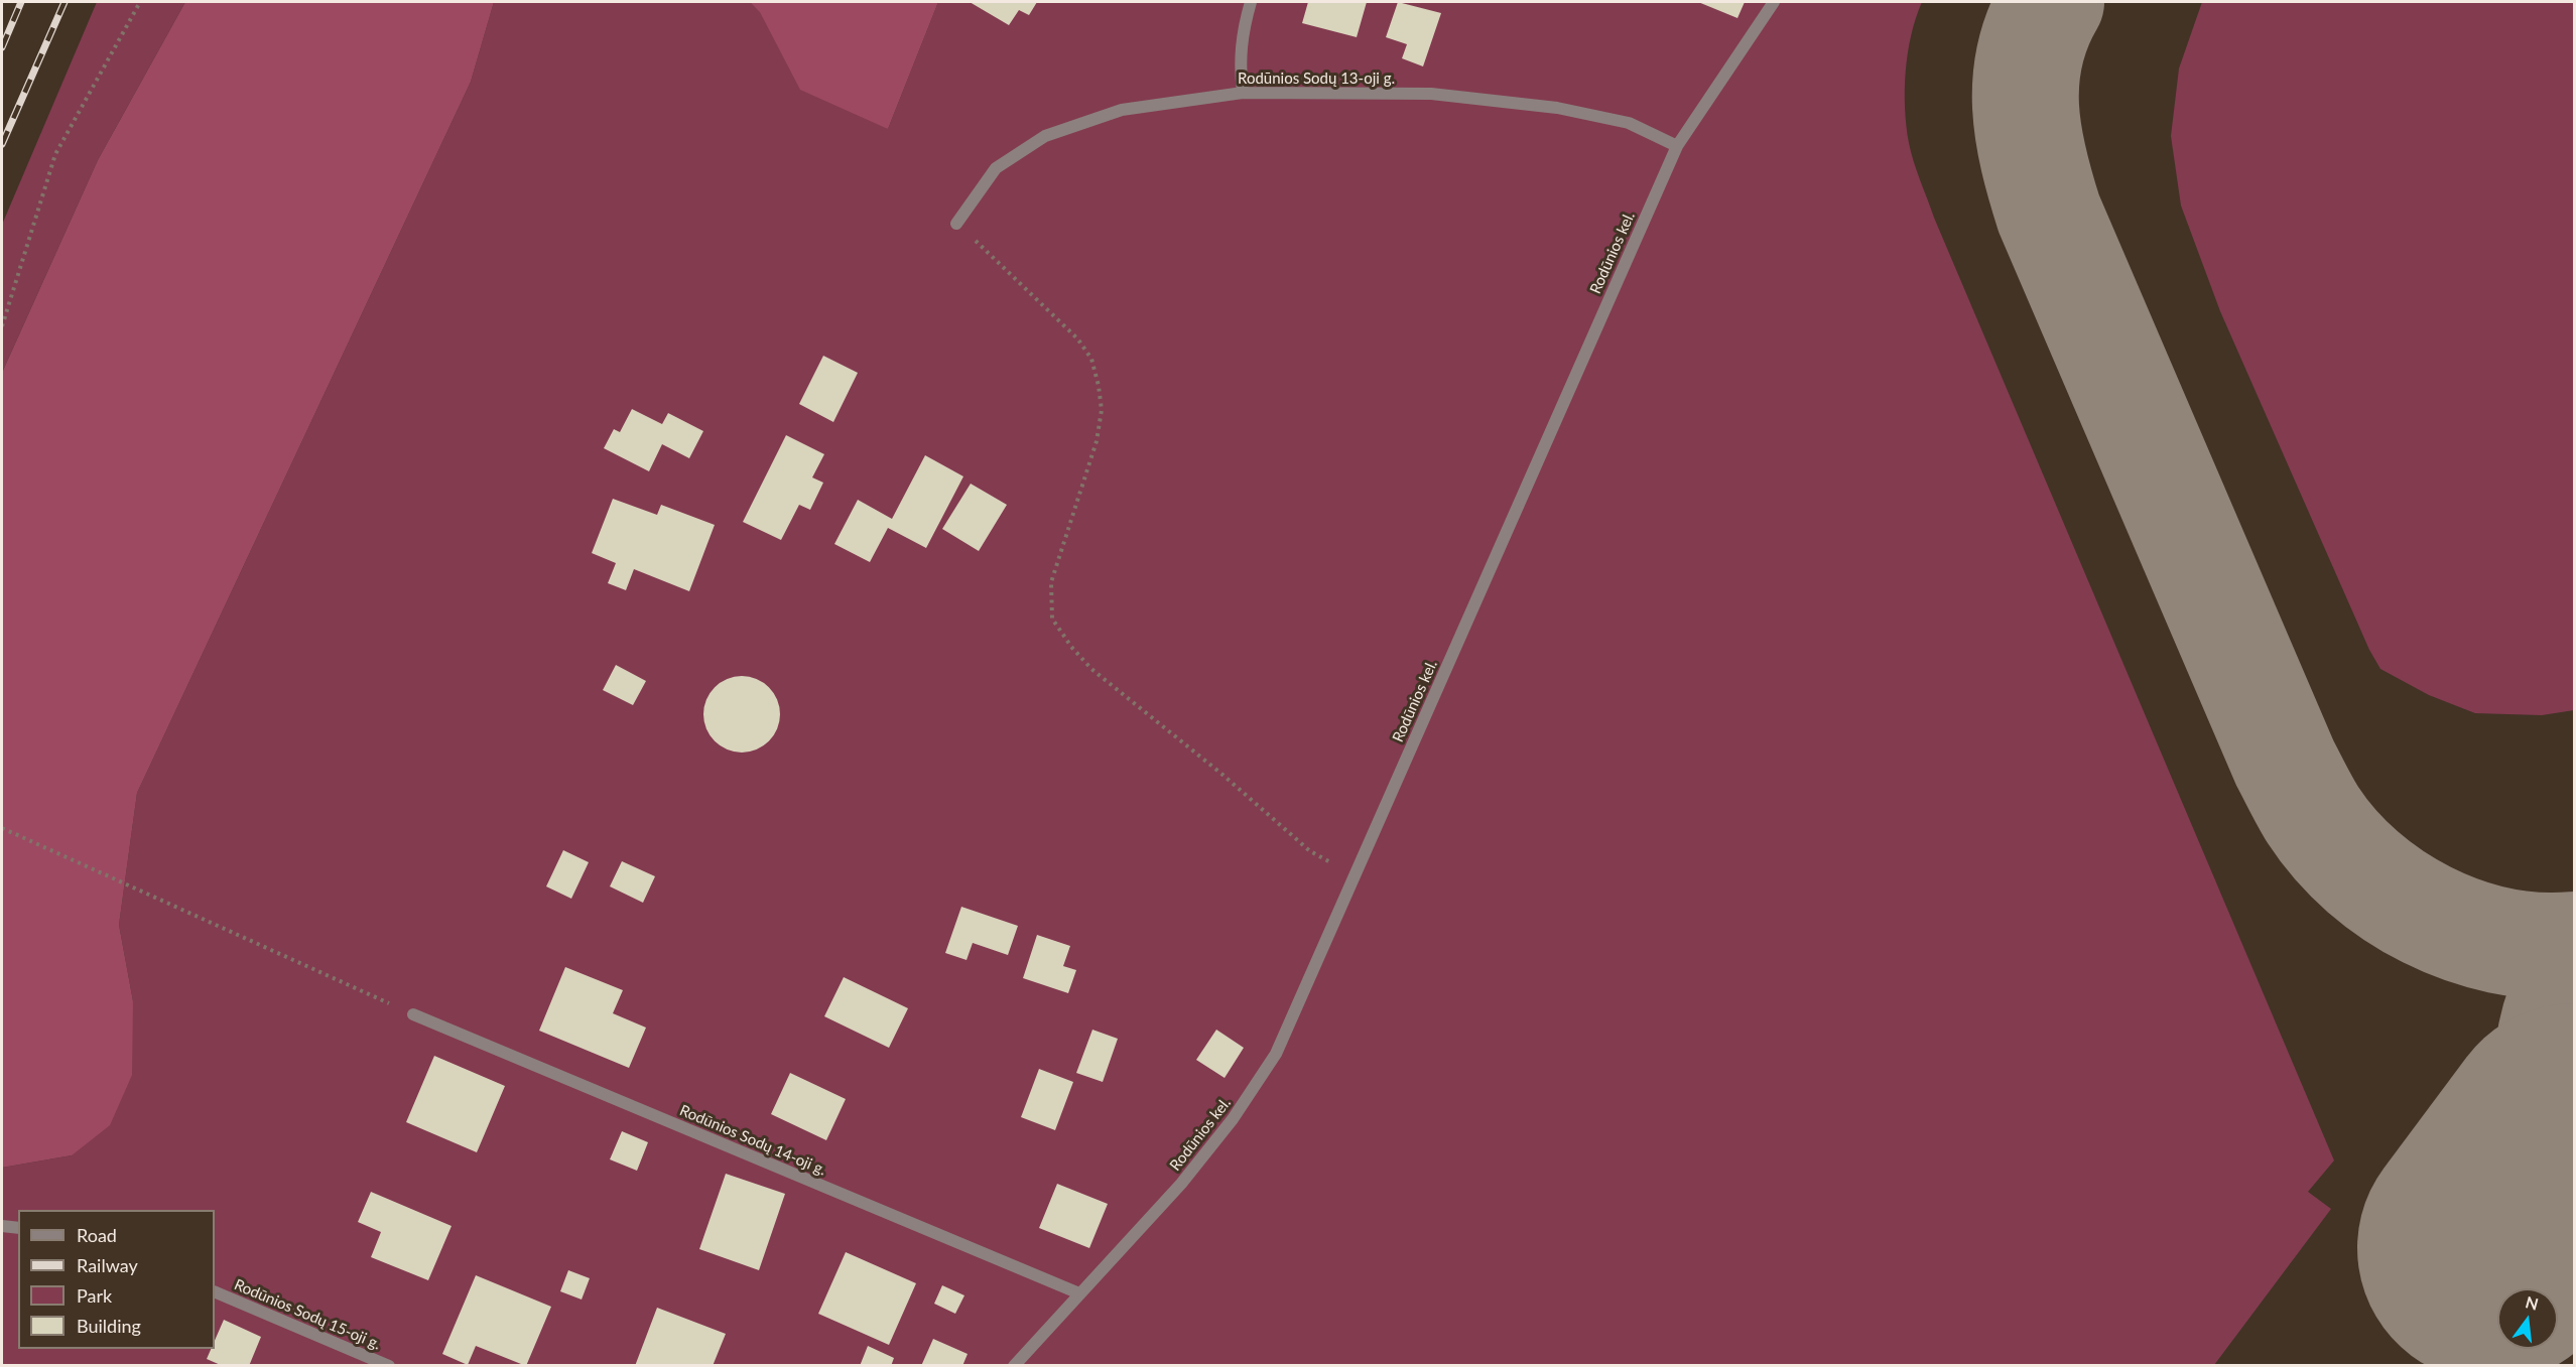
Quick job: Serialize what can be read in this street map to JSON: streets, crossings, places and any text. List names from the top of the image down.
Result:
{
  "streets": {
    "street": [
      "Rodūnios Sodų 13-oji g.",
      "Rodūnios kel.",
      "Rodūnios Sodų 14-oji g.",
      "Rodūnios Sodų 15-oji g."
    ]
  },
  "crossings": [
    ["Rodūnios Sodų 13-oji g.", "Rodūnios kel."],
    ["Rodūnios kel.", "Rodūnios Sodų 14-oji g."]
  ],
  "legend": [
    "Road",
    "Railway",
    "Park",
    "Building"
  ],
  "north": "top"
}
